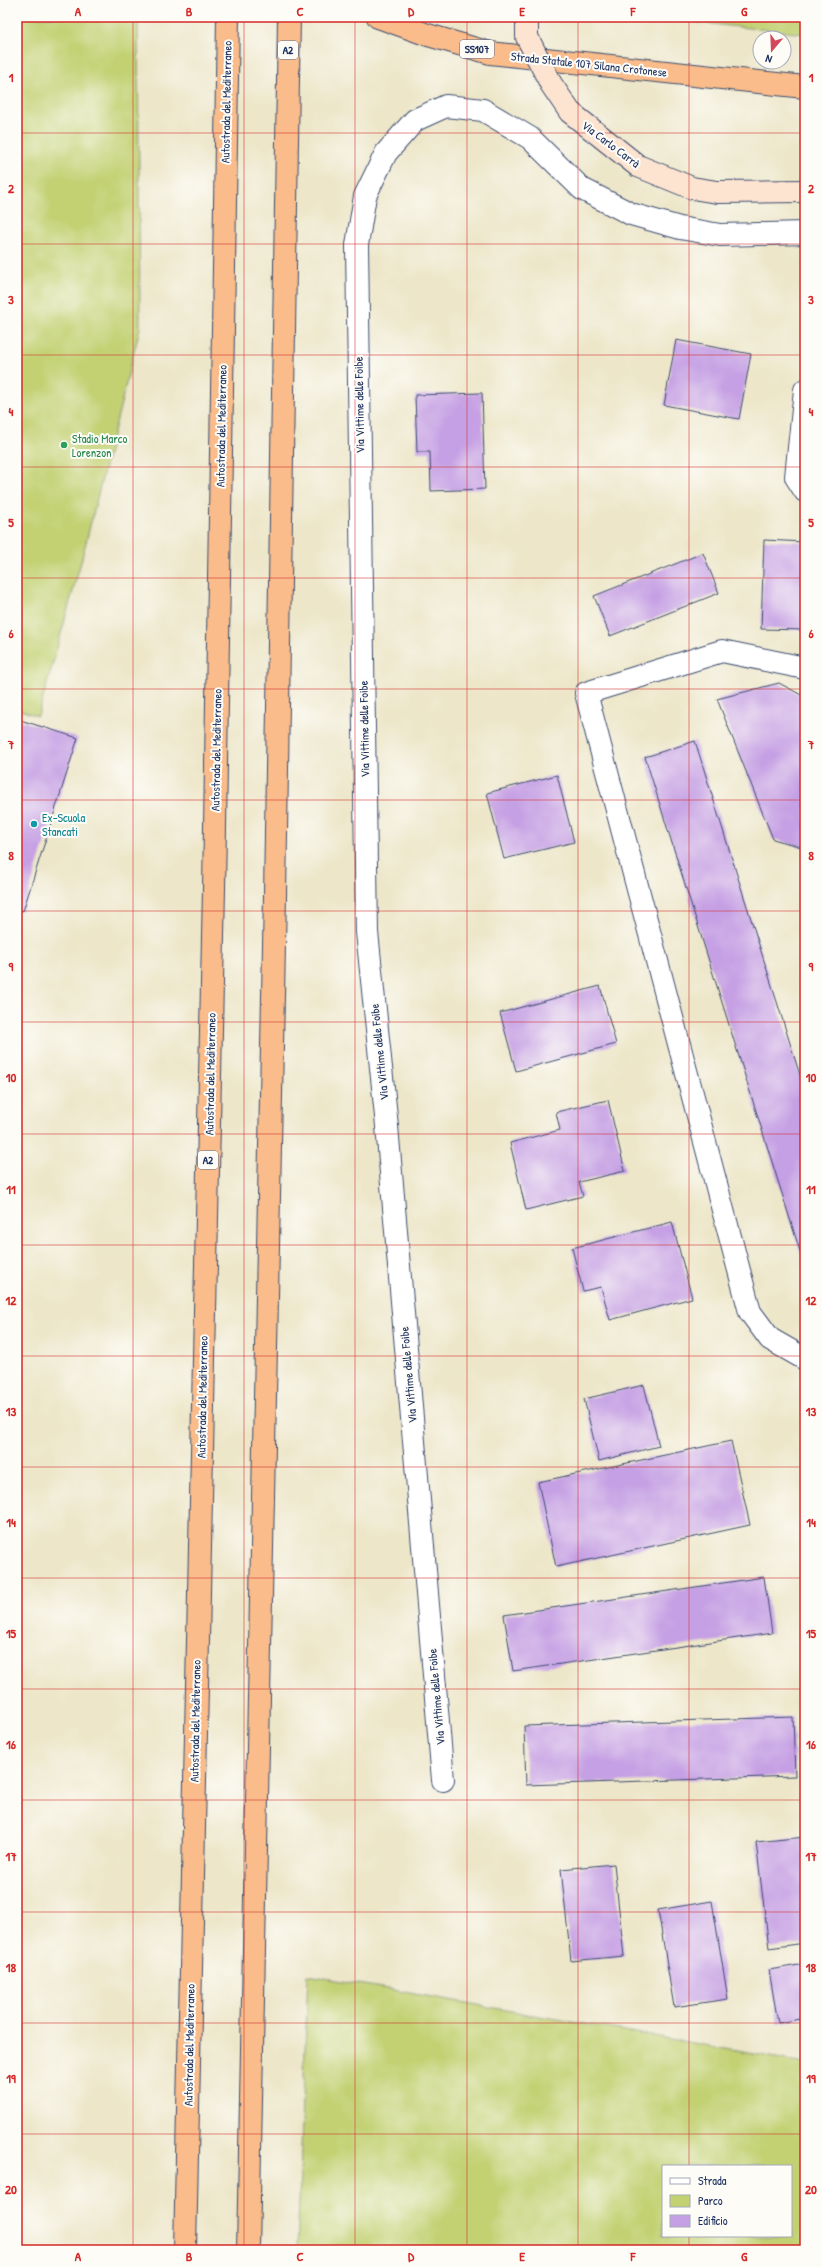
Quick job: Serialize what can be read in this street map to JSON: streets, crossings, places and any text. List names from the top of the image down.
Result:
{
  "streets": {
    "highway": [
      "SS107",
      "A2",
      "Strada Statale 107 Silana Crotonese",
      "Autostrada del Mediterraneo"
    ],
    "main road": ["Via Carlo Carrà"],
    "street": ["Via Vittime delle Foibe"]
  },
  "places": ["Stadio Marco Lorenzon", "Ex-Scuola Stancati"],
  "legend": ["Strada", "Parco", "Edificio"],
  "north": "bottom",
  "grid": {
    "columns": [
      "A",
      "B",
      "C",
      "D",
      "E",
      "F",
      "G"
    ],
    "rows": [
      "1",
      "2",
      "3",
      "4",
      "5",
      "6",
      "7",
      "8",
      "9",
      "10",
      "11",
      "12",
      "13",
      "14",
      "15",
      "16",
      "17",
      "18",
      "19",
      "20"
    ]
  }
}
